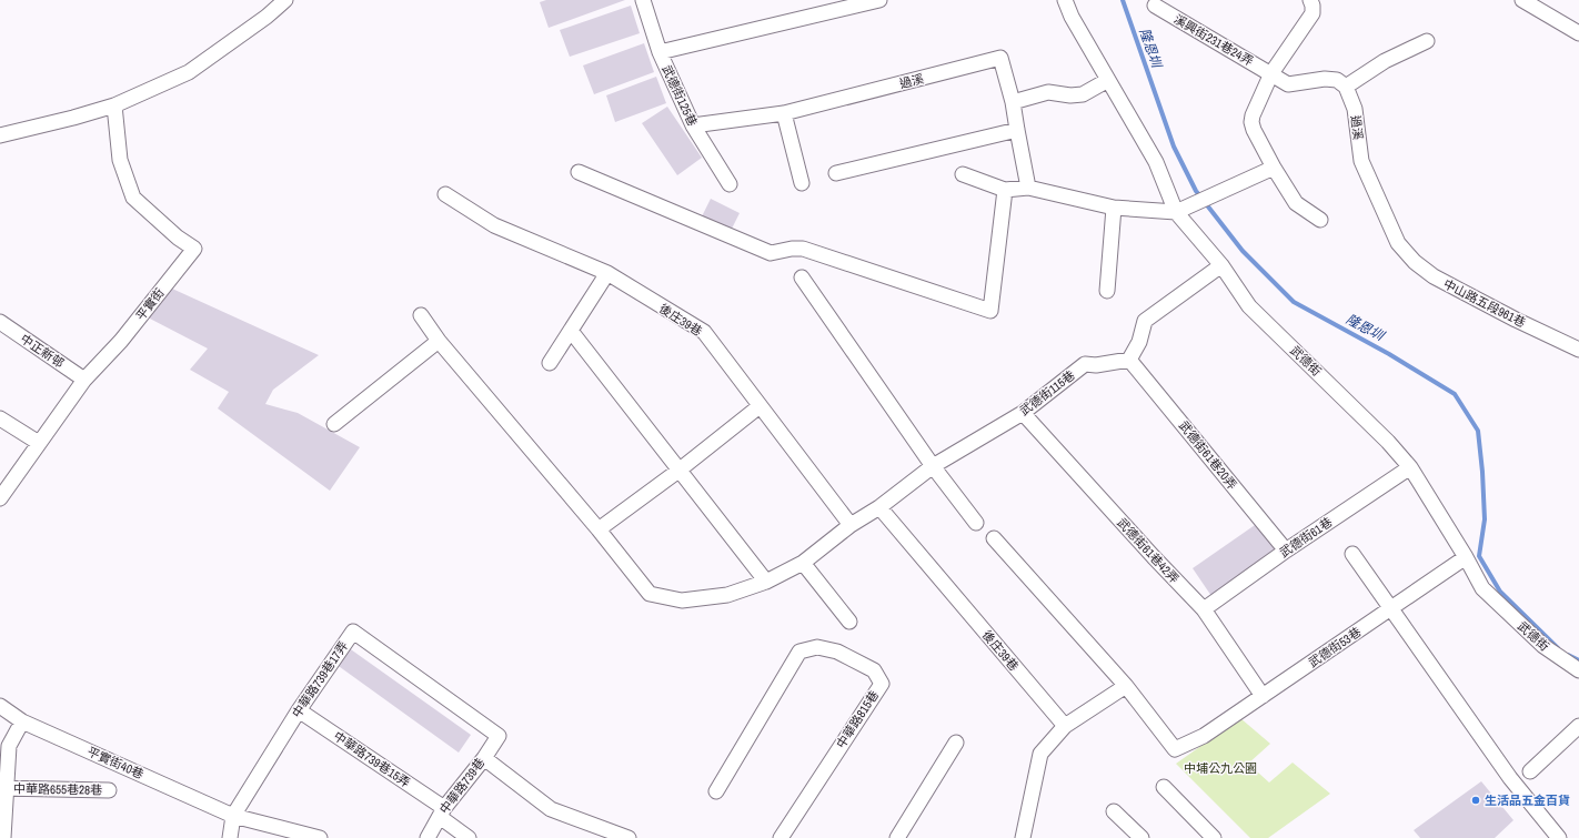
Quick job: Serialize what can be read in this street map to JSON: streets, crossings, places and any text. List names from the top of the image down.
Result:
{
  "streets": {
    "street": [
      "溪興街231巷24弄",
      "過溪",
      "武德街125巷",
      "中山路五段961巷",
      "平實街",
      "後庄39巷",
      "中正新邨",
      "武德街",
      "武德街115巷",
      "武德街61巷20弄",
      "武德街61巷",
      "武德街61巷42弄",
      "武德街53巷",
      "中華路739巷17弄",
      "中華路815巷",
      "中華路739巷15弄",
      "平實街40巷",
      "中華路739巷",
      "中華路655巷28巷"
    ]
  },
  "crossings": [
    ["過溪", "武德街125巷"],
    ["過溪", "中山路五段961巷"],
    ["平實街", "中正新邨"],
    ["後庄39巷", "武德街115巷"],
    ["武德街", "武德街61巷"],
    ["武德街", "武德街53巷"],
    ["武德街115巷", "武德街61巷20弄"],
    ["武德街115巷", "武德街61巷42弄"],
    ["武德街61巷20弄", "武德街61巷"],
    ["武德街61巷", "武德街61巷42弄"],
    ["武德街61巷42弄", "武德街53巷"],
    ["中華路739巷17弄", "中華路739巷15弄"],
    ["中華路739巷17弄", "平實街40巷"],
    ["中華路739巷17弄", "中華路739巷"],
    ["中華路739巷15弄", "中華路739巷"]
  ],
  "water": ["隆恩圳"],
  "parks": ["中埔公九公園"],
  "places": ["生活品五金百貨"]
}
